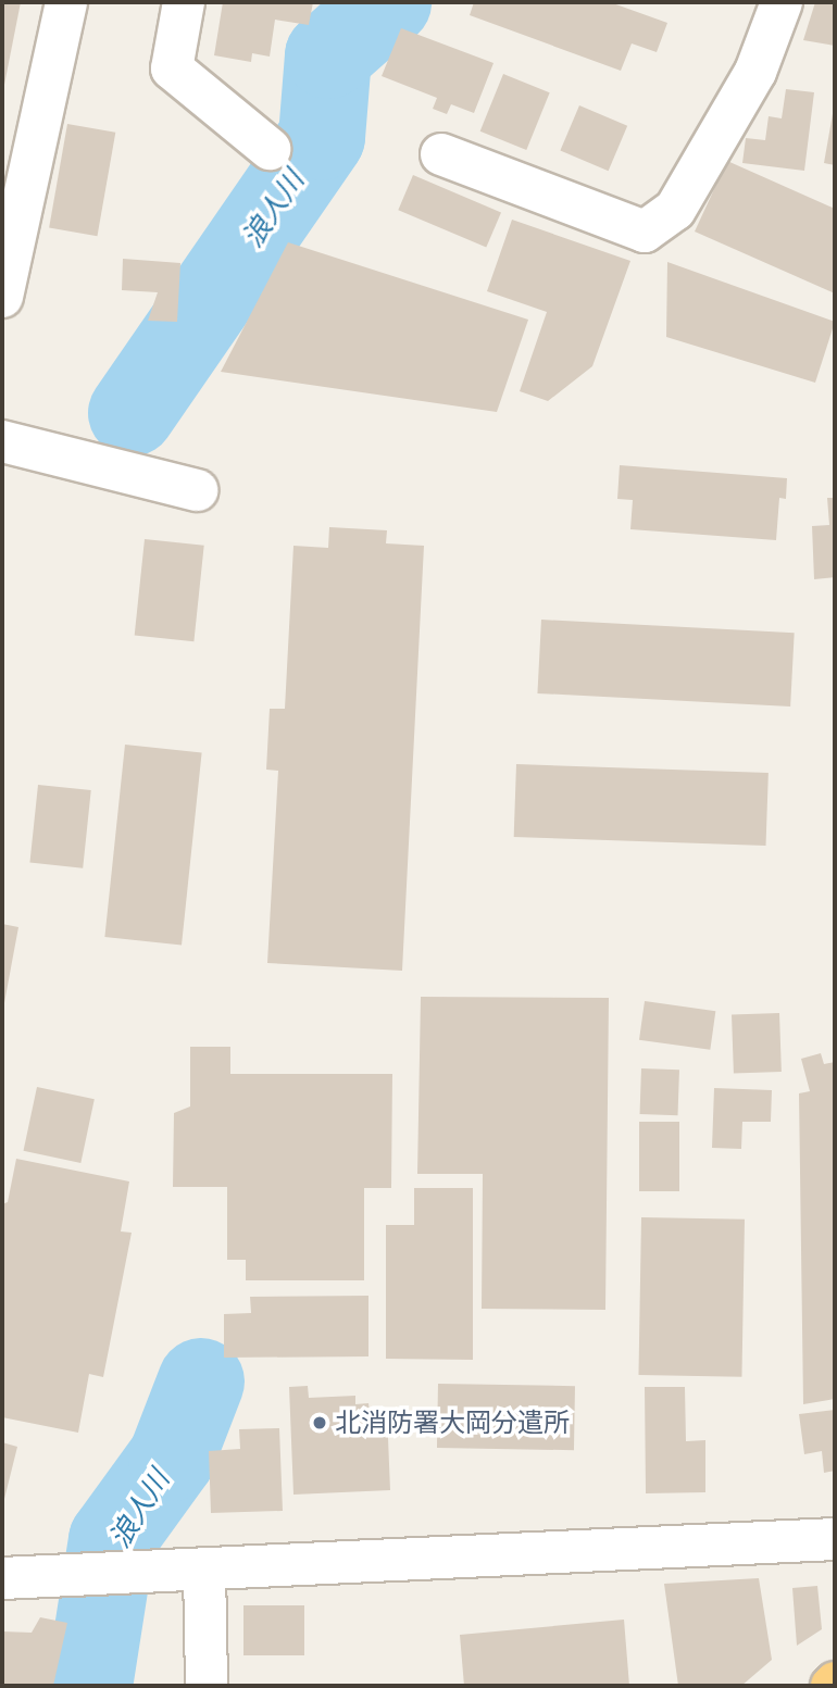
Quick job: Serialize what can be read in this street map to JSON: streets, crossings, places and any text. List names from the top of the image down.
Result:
{
  "water": ["浪人川"],
  "places": ["北消防署大岡分遣所"]
}
